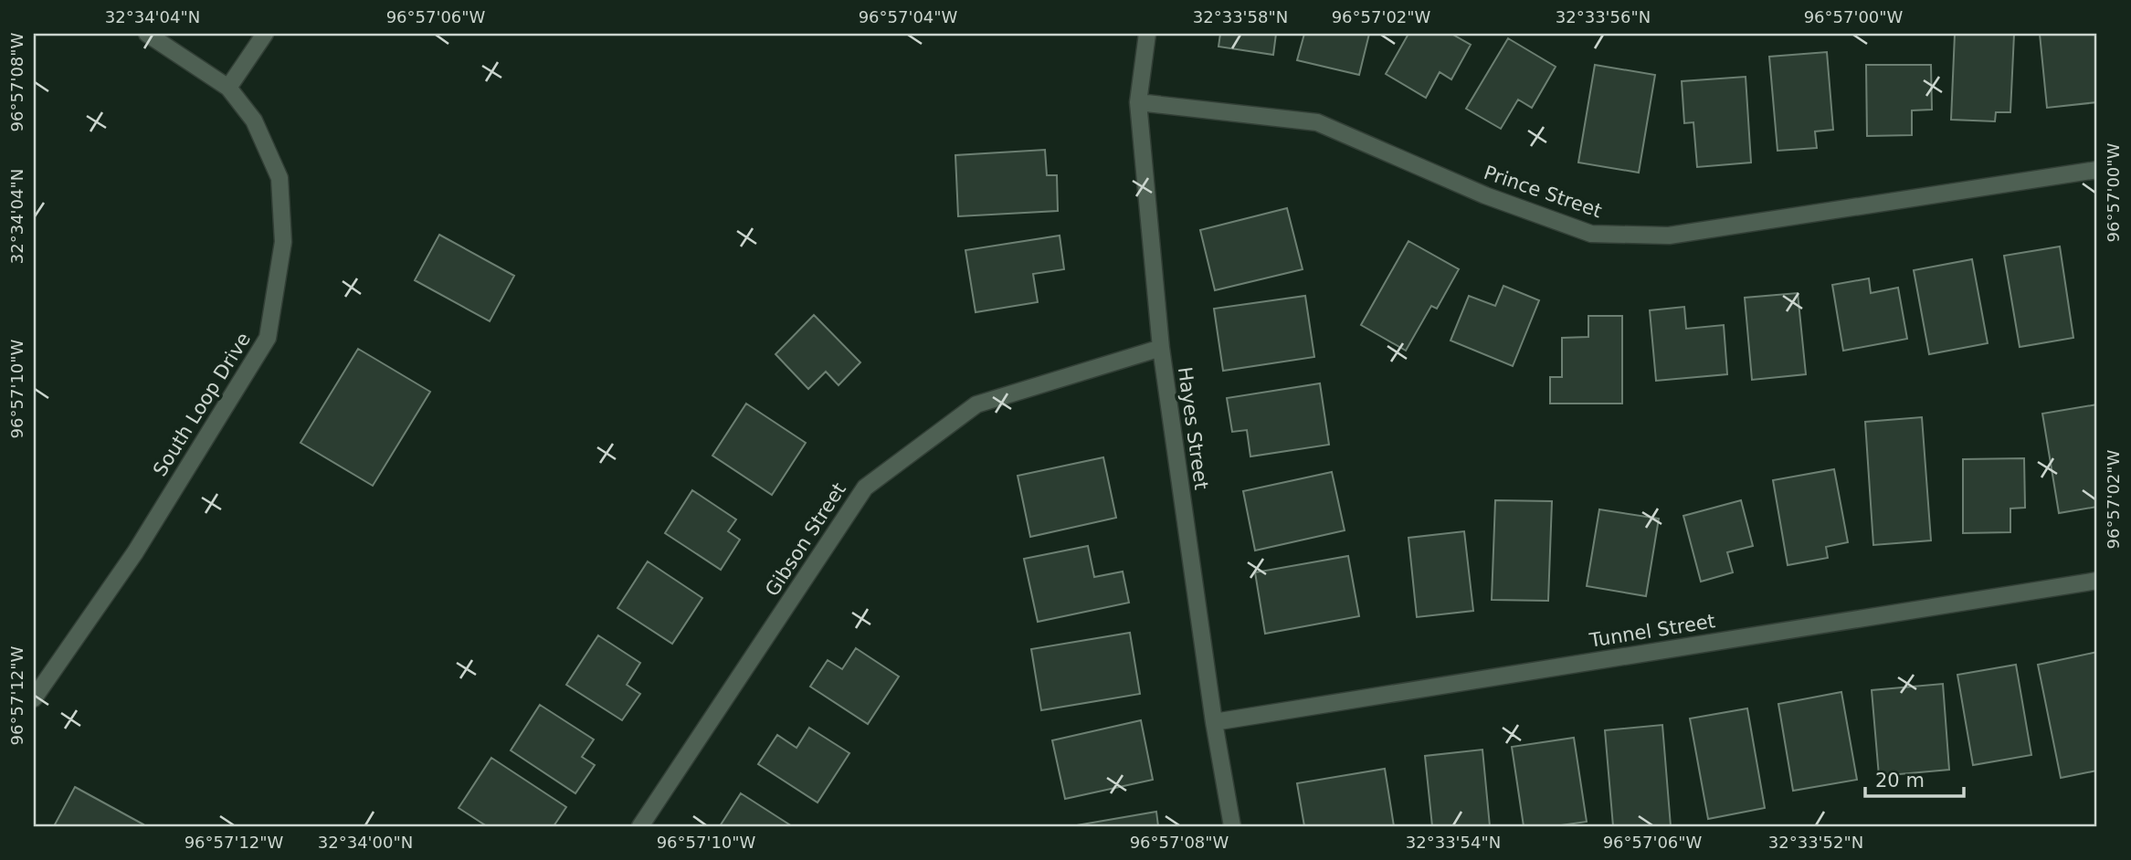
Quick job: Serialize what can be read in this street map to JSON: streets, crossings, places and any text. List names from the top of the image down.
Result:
{
  "streets": {
    "street": [
      "Prince Street",
      "South Loop Drive",
      "Hayes Street",
      "Gibson Street",
      "Tunnel Street"
    ]
  },
  "crossings": [
    ["Prince Street", "Hayes Street"],
    ["Hayes Street", "Gibson Street"],
    ["Hayes Street", "Tunnel Street"]
  ],
  "scale_bar": "20 m",
  "coordinates": [
    "32°34'04\"N",
    "96°57'06\"W",
    "96°57'04\"W",
    "32°33'58\"N",
    "96°57'02\"W",
    "32°33'56\"N",
    "96°57'00\"W",
    "96°57'08\"W",
    "96°57'10\"W",
    "96°57'12\"W",
    "32°34'00\"N",
    "32°33'54\"N",
    "32°33'52\"N"
  ]
}
